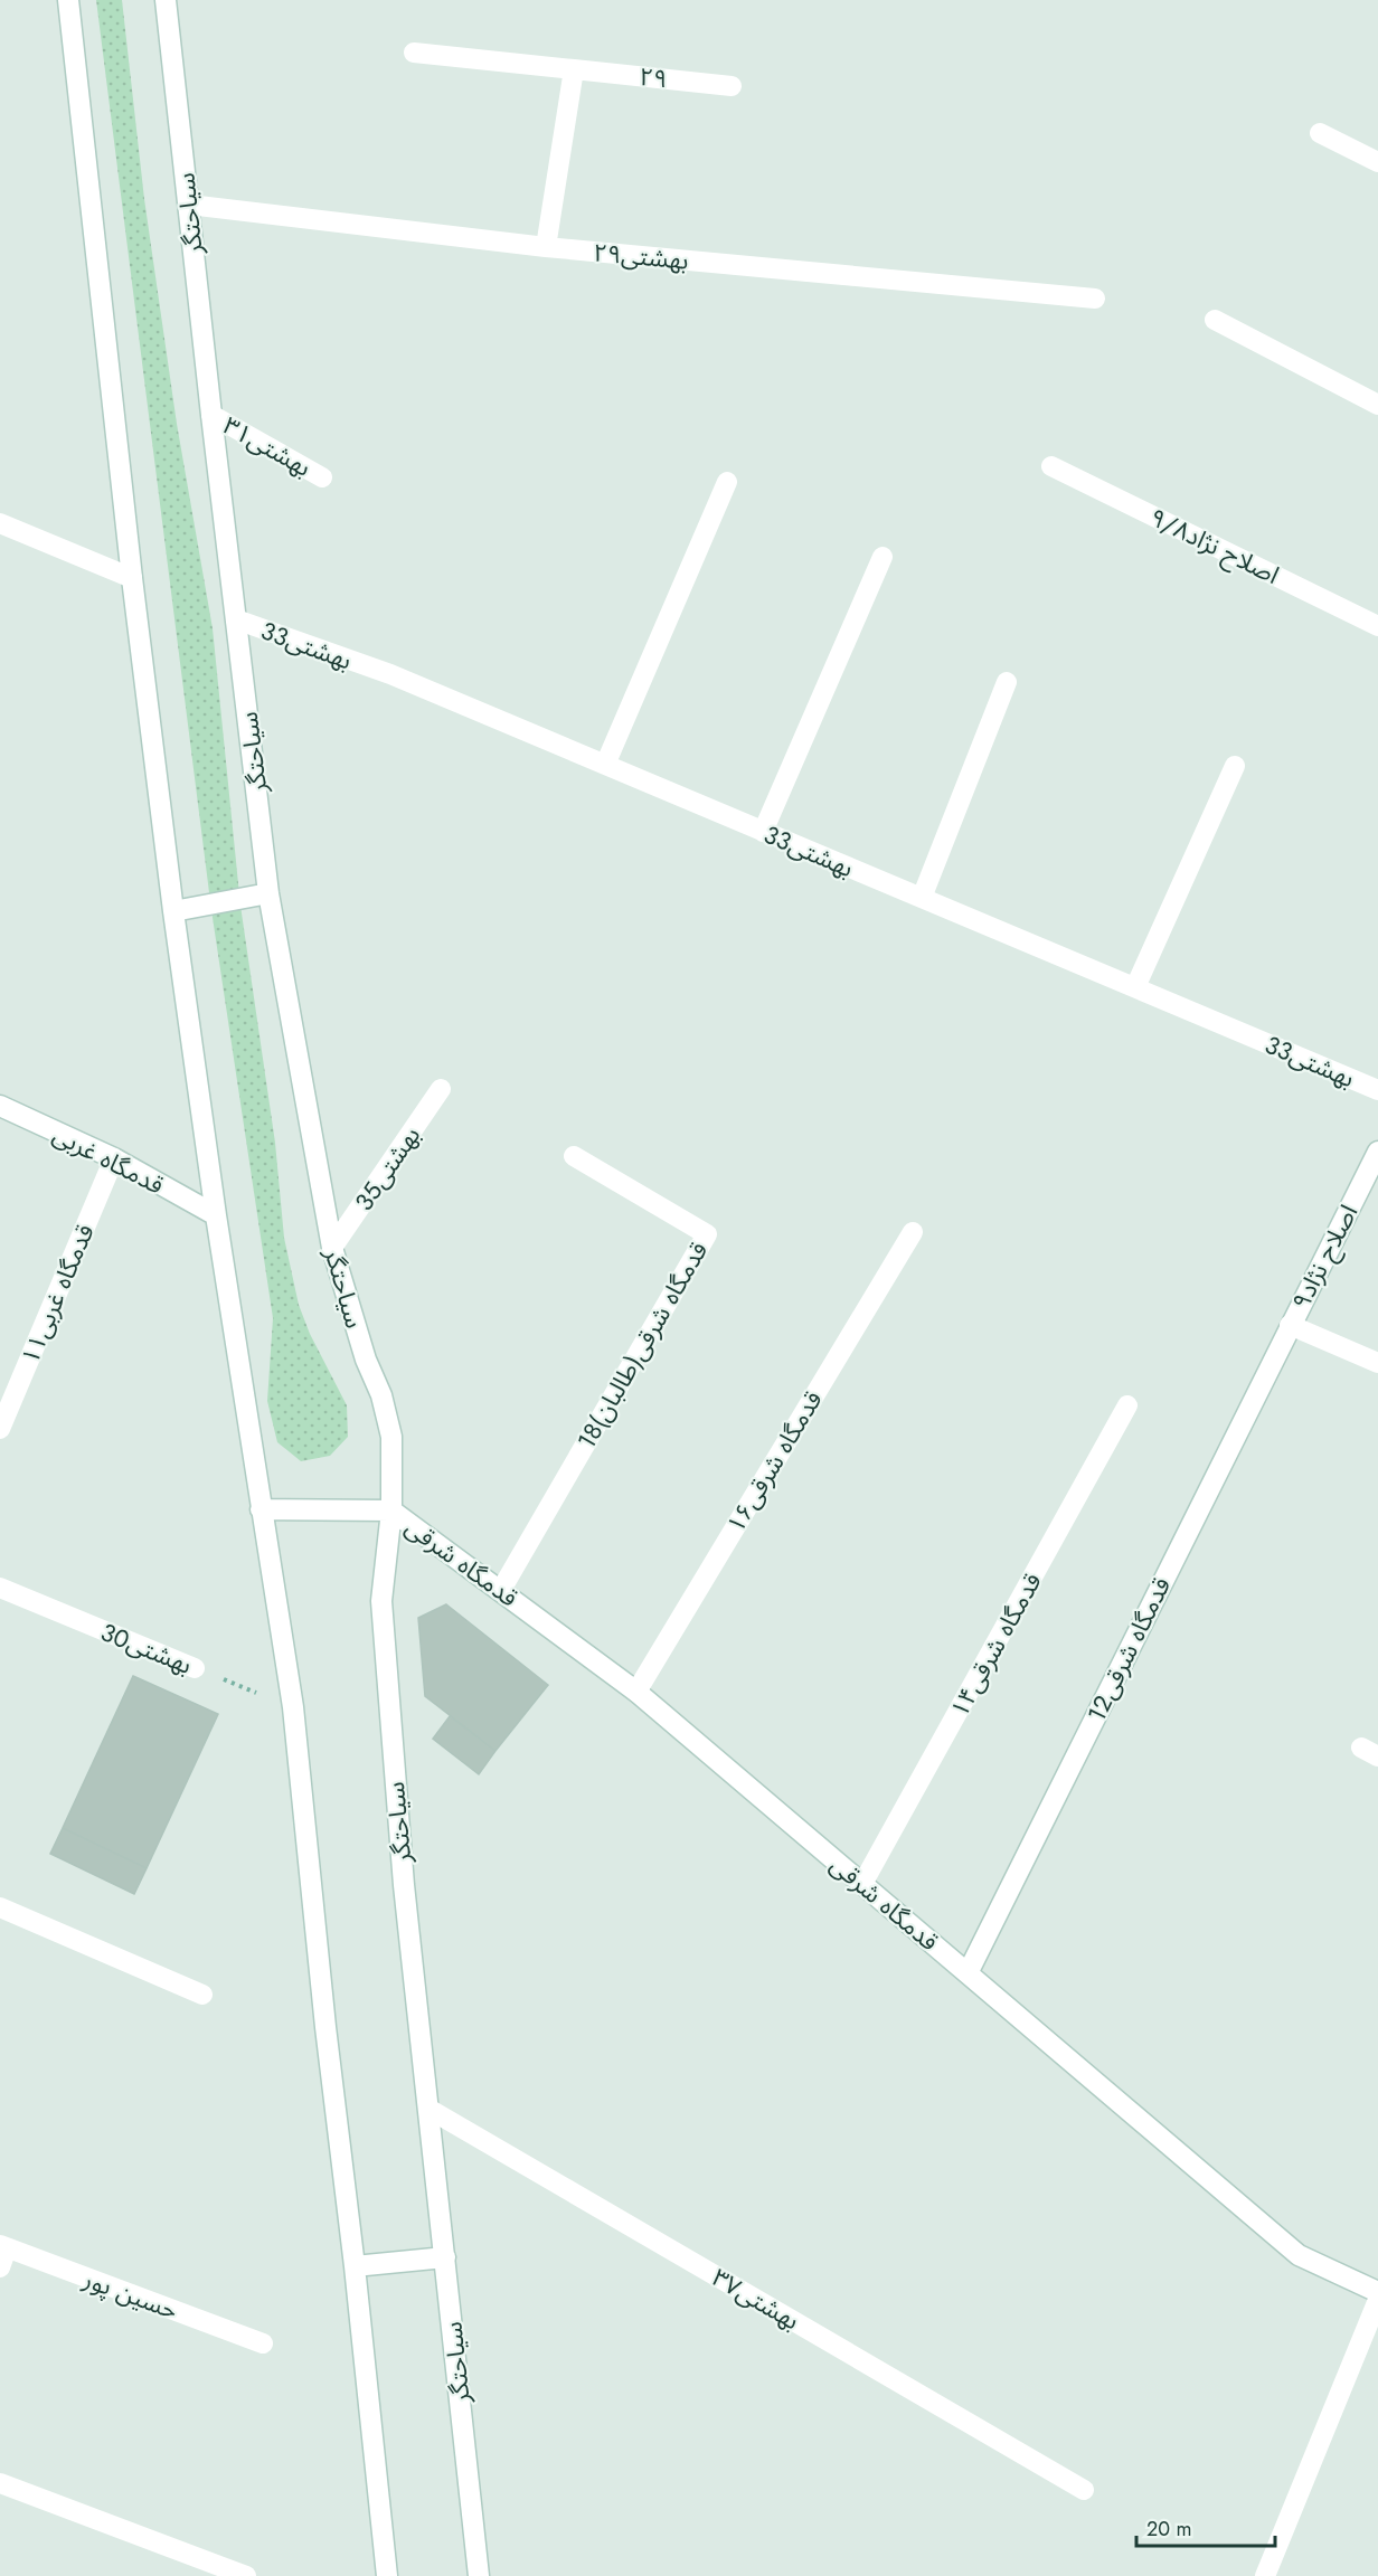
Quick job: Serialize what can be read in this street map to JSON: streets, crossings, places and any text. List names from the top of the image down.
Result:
{
  "streets": {
    "main road": [
      "۲۹",
      "سیاحتگر",
      "۲۹بهشتی",
      "بهشتی۳۱",
      "اصلاح نژاد۹/۸",
      "33بهشتی",
      "قدمگاه غربی",
      "بهشتی35",
      "اصلاح نژاد۹",
      "قدمگاه غربی۱۱",
      "18قدمگاه شرقی(طالبان)",
      "قدمگاه شرقی۱۶",
      "قدمگاه شرقی",
      "قدمگاه شرقی۱۴",
      "30بهشتی",
      "12قدمگاه شرقی",
      "حسین پور",
      "بهشتی۳۷"
    ]
  },
  "crossings": [
    ["سیاحتگر", "۲۹بهشتی"],
    ["سیاحتگر", "بهشتی۳۱"],
    ["سیاحتگر", "33بهشتی"],
    ["سیاحتگر", "بهشتی35"],
    ["سیاحتگر", "قدمگاه شرقی"],
    ["سیاحتگر", "بهشتی۳۷"],
    ["قدمگاه غربی", "قدمگاه غربی۱۱"],
    ["اصلاح نژاد۹", "12قدمگاه شرقی"],
    ["18قدمگاه شرقی(طالبان)", "قدمگاه شرقی"],
    ["قدمگاه شرقی۱۶", "قدمگاه شرقی"],
    ["قدمگاه شرقی", "قدمگاه شرقی۱۴"],
    ["قدمگاه شرقی", "12قدمگاه شرقی"]
  ],
  "scale_bar": "20 m"
}
